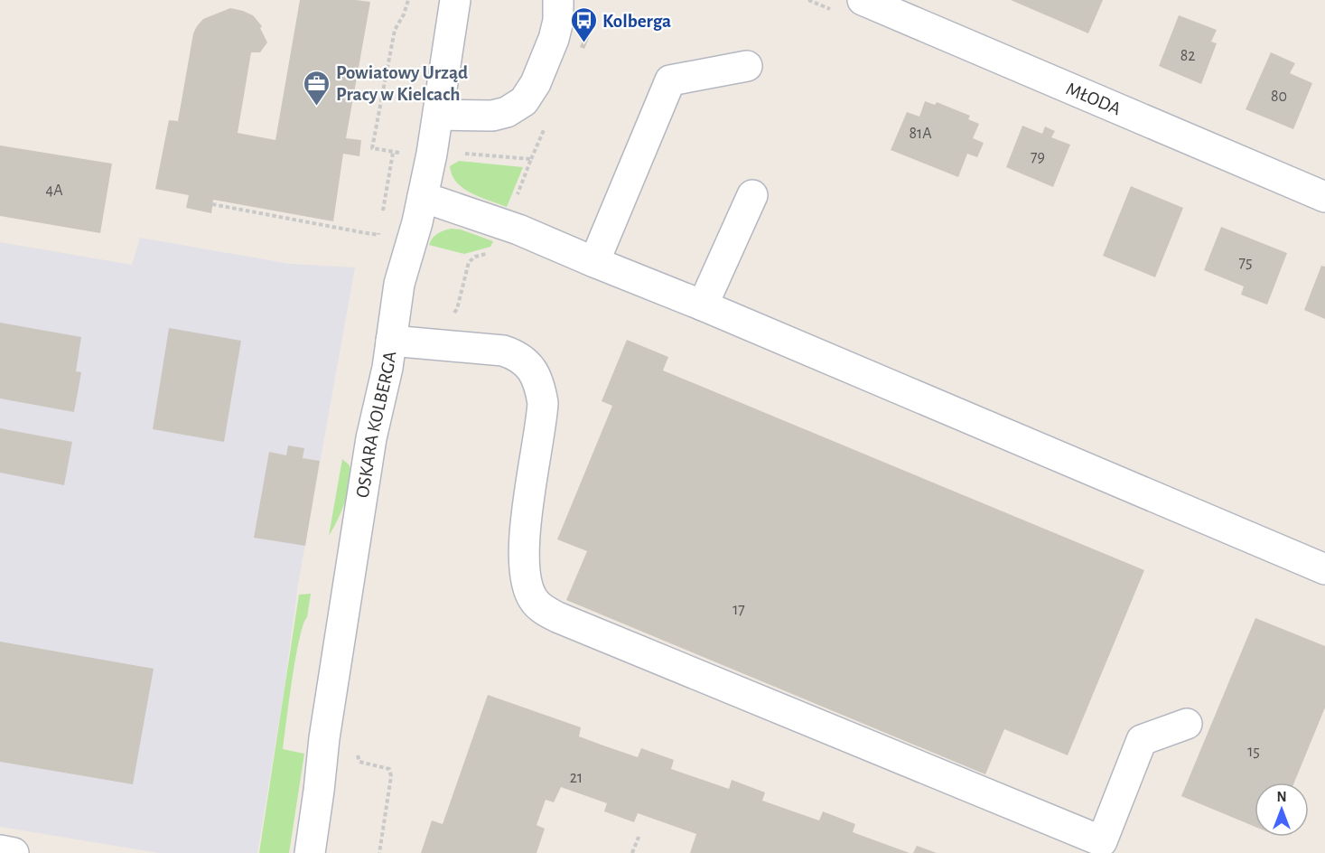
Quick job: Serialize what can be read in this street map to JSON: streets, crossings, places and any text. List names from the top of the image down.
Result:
{
  "streets": {
    "street": ["MŁODA", "OSKARA KOLBERGA"]
  },
  "places": {
    "bus stop": ["Kolberga"],
    "office": ["Powiatowy Urząd Pracy w Kielcach"]
  },
  "house_numbers": [
    "82",
    "80",
    "81A",
    "79",
    "4A",
    "75",
    "17",
    "15",
    "21"
  ],
  "north": "top"
}
